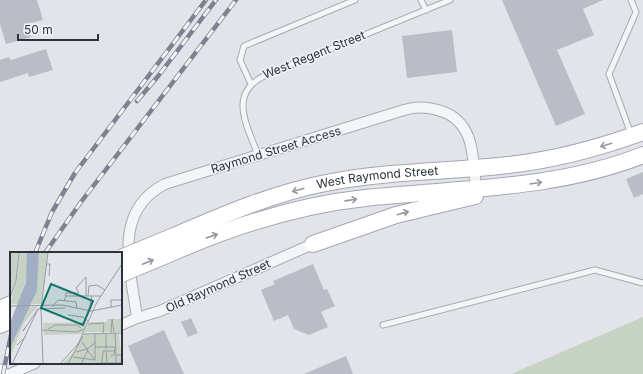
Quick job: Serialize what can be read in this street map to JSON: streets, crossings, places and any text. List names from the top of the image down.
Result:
{
  "streets": {
    "main road": ["West Raymond Street"],
    "street": ["Raymond Street Access", "Old Raymond Street"],
    "lane": ["West Regent Street"]
  },
  "crossings": [
    ["West Regent Street", "Raymond Street Access"],
    ["Raymond Street Access", "West Raymond Street"],
    ["Raymond Street Access", "Old Raymond Street"]
  ],
  "scale_bar": "50 m"
}
